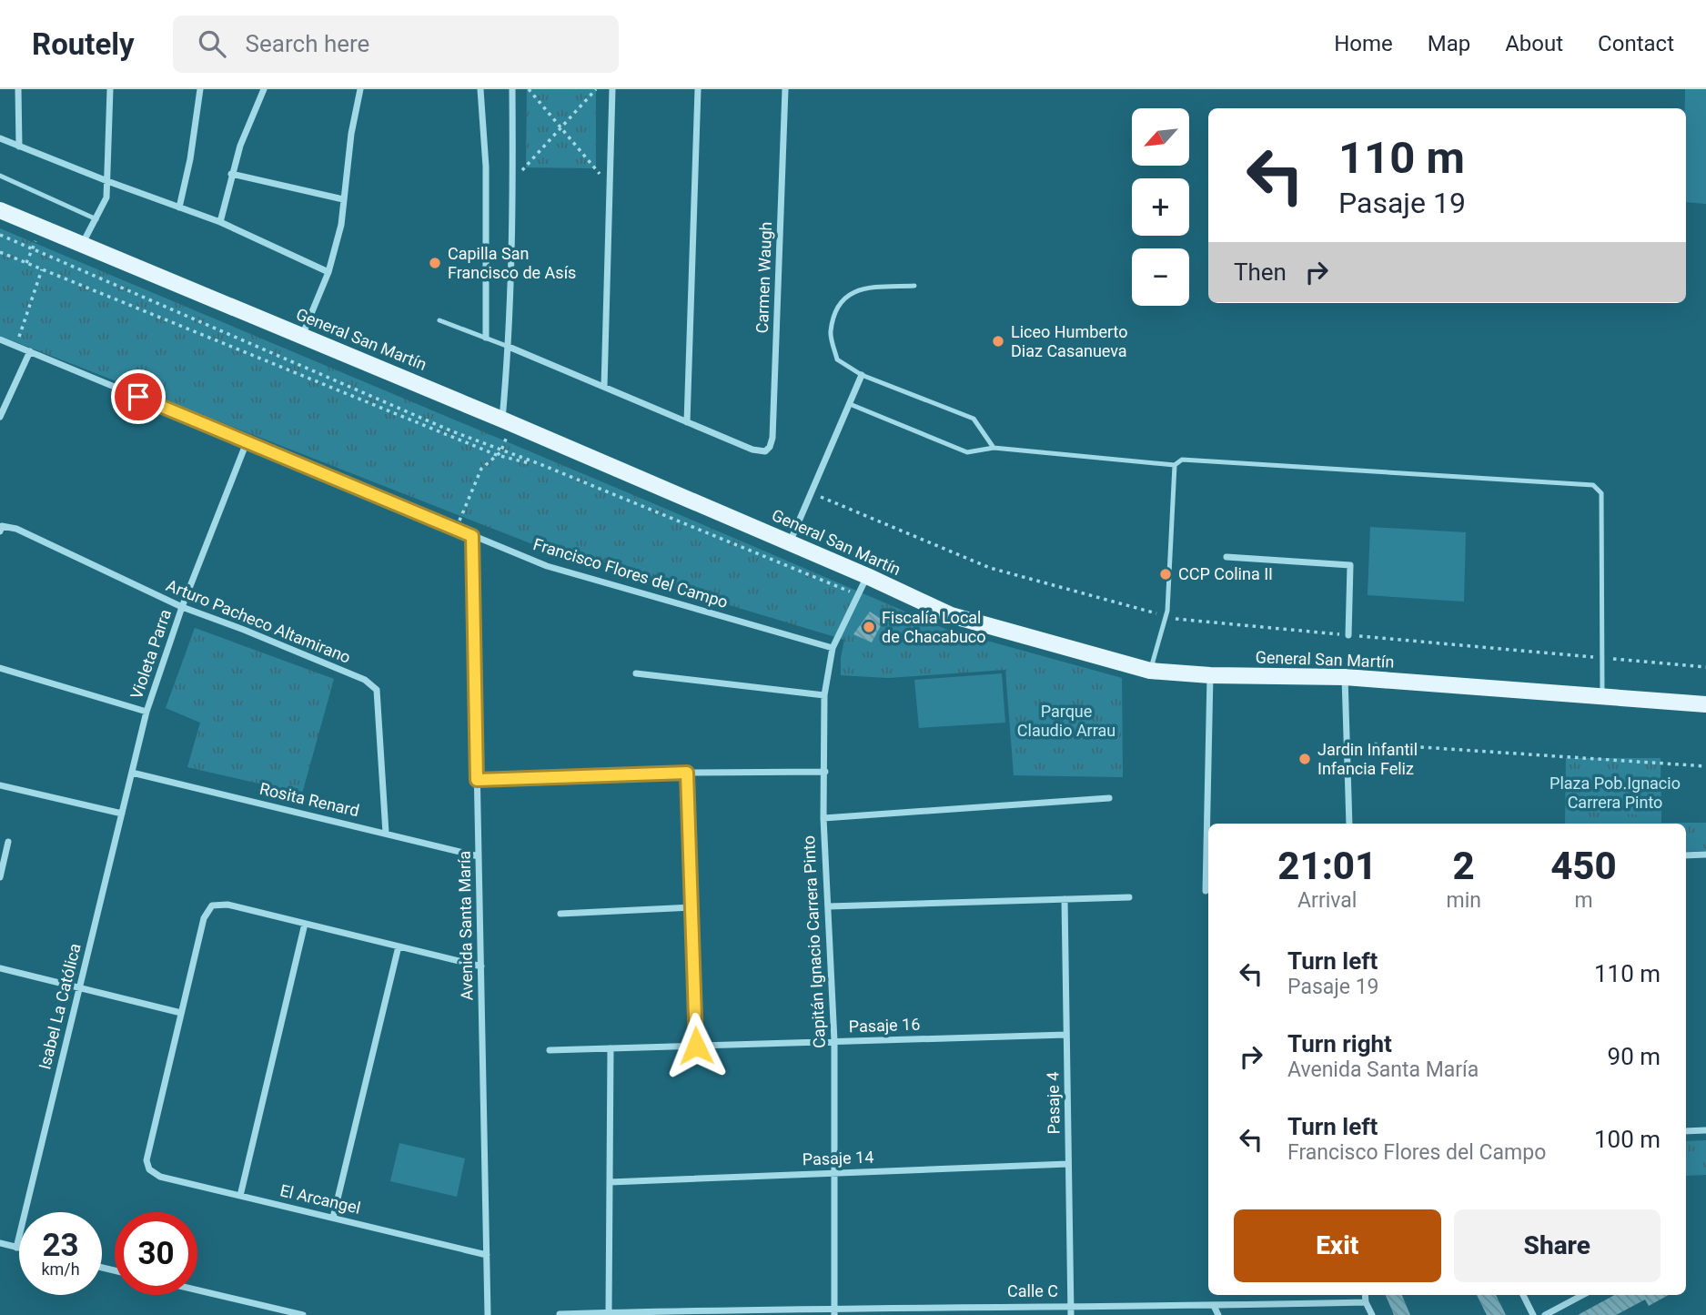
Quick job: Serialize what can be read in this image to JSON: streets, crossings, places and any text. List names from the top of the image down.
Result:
{
  "streets": {
    "main road": ["General San Martín"],
    "street": [
      "Carmen Waugh",
      "Francisco Flores del Campo",
      "Arturo Pacheco Altamirano",
      "Violeta Parra",
      "Rosita Renard",
      "Avenida Santa María",
      "Capitán Ignacio Carrera Pinto",
      "Isabel La Católica",
      "Pasaje 16",
      "Pasaje 4",
      "Pasaje 14",
      "El Arcangel",
      "Calle C"
    ]
  },
  "crossings": [
    ["General San Martín", "Capitán Ignacio Carrera Pinto"],
    ["Francisco Flores del Campo", "Violeta Parra"],
    ["Francisco Flores del Campo", "Avenida Santa María"],
    ["Francisco Flores del Campo", "Capitán Ignacio Carrera Pinto"],
    ["Arturo Pacheco Altamirano", "Violeta Parra"],
    ["Arturo Pacheco Altamirano", "Rosita Renard"],
    ["Violeta Parra", "Rosita Renard"],
    ["Violeta Parra", "Isabel La Católica"],
    ["Rosita Renard", "Avenida Santa María"],
    ["Rosita Renard", "Isabel La Católica"],
    ["Avenida Santa María", "El Arcangel"],
    ["Capitán Ignacio Carrera Pinto", "Pasaje 16"],
    ["Capitán Ignacio Carrera Pinto", "Pasaje 14"],
    ["Capitán Ignacio Carrera Pinto", "Calle C"],
    ["Pasaje 16", "Pasaje 4"],
    ["Pasaje 4", "Pasaje 14"],
    ["Pasaje 4", "Calle C"]
  ],
  "parks": ["Parque Claudio Arrau", "Plaza Pob.Ignacio Carrera Pinto"],
  "places": [
    "Capilla San Francisco de Asís",
    "Liceo Humberto Diaz Casanueva",
    "CCP Colina II",
    "Fiscalía Local de Chacabuco",
    "Jardin Infantil Infancia Feliz"
  ],
  "north": "bottom left",
  "page": {
    "header": "Routely",
    "search": "Search here",
    "nav": [
      "Home",
      "Map",
      "About",
      "Contact"
    ],
    "map_buttons": ["+", "−"],
    "turn": ["110 m", "Pasaje 19"],
    "then": "Then",
    "eta": [
      "21:01",
      "Arrival",
      "2",
      "min",
      "450",
      "m"
    ],
    "list": [
      {
        "name": "Turn left",
        "note": "Pasaje 19",
        "value": "110 m"
      },
      {
        "name": "Turn right",
        "note": "Avenida Santa María",
        "value": "90 m"
      },
      {
        "name": "Turn left",
        "note": "Francisco Flores del Campo",
        "value": "100 m"
      }
    ],
    "buttons": ["Exit", "Share"],
    "speed": "23 km/h",
    "limit": "30"
  }
}
